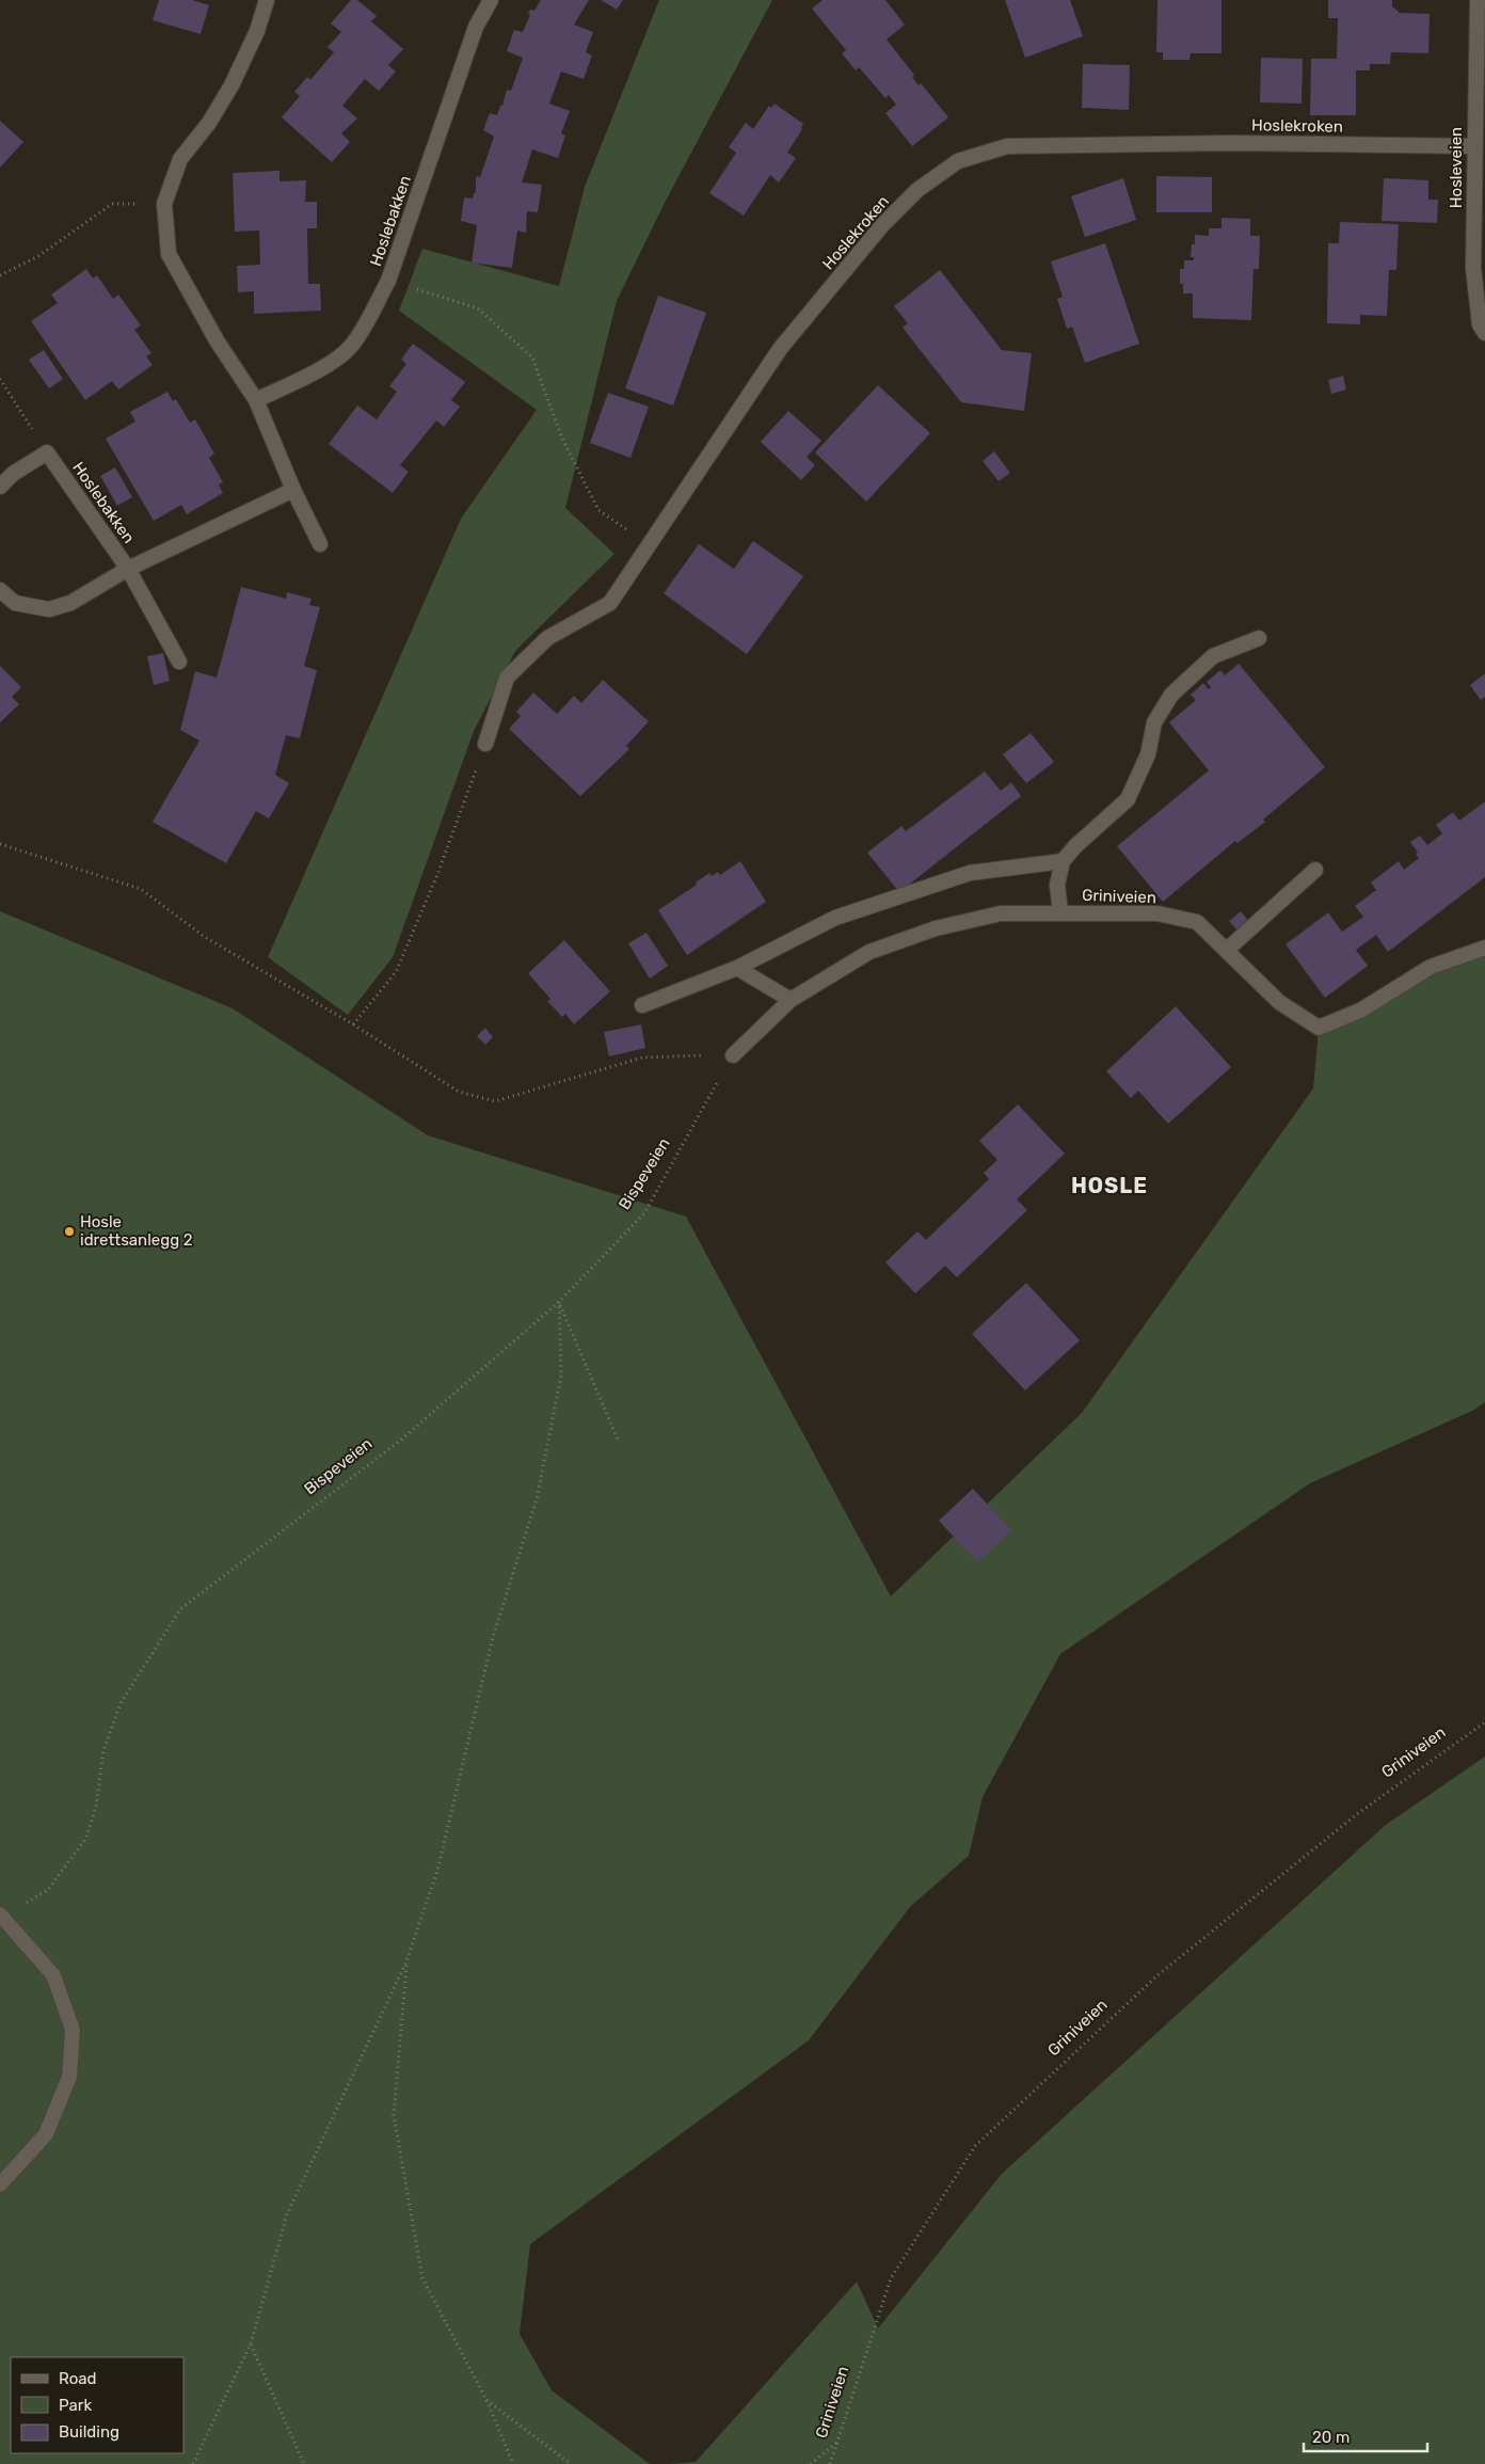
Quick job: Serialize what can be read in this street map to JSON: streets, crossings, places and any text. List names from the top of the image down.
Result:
{
  "streets": {
    "street": [
      "Hoslekroken",
      "Hosleveien",
      "Hoslebakken",
      "Griniveien"
    ],
    "path": ["Bispeveien"]
  },
  "crossings": [
    ["Hoslekroken", "Hosleveien"],
    ["Griniveien", "Bispeveien"]
  ],
  "districts": ["HOSLE"],
  "places": ["Hosle idrettsanlegg 2"],
  "legend": ["Road", "Park", "Building"],
  "scale_bar": "20 m"
}
